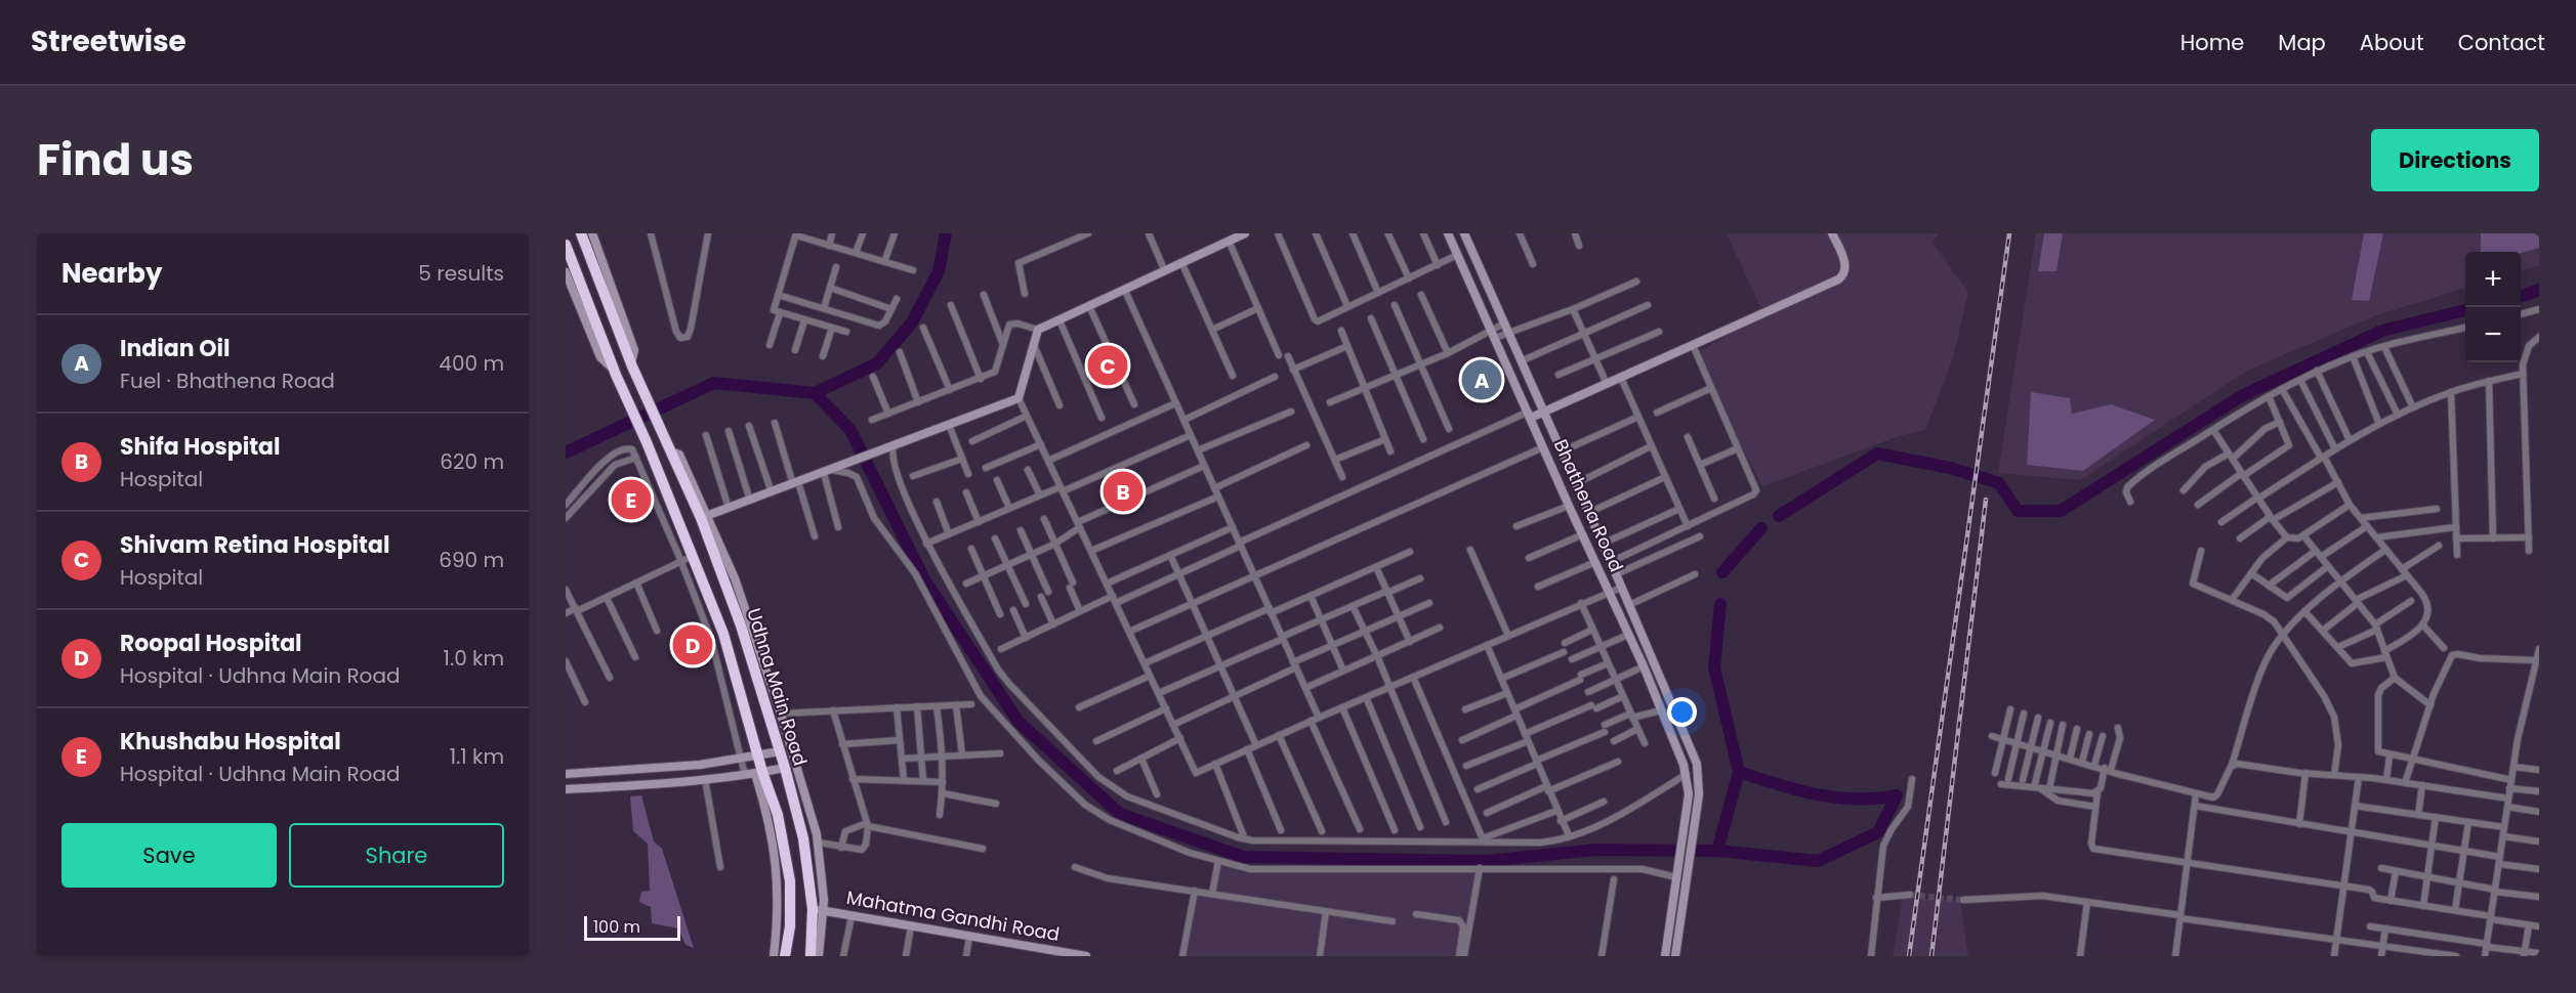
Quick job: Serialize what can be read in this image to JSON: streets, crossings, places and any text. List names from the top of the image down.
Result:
{
  "streets": {
    "highway": ["Udhna Main Road"],
    "street": ["Bhathena Road", "Mahatma Gandhi Road"]
  },
  "crossings": [
    ["Udhna Main Road", "Mahatma Gandhi Road"]
  ],
  "scale_bar": "100 m",
  "page": {
    "header": "Streetwise",
    "nav": [
      "Home",
      "Map",
      "About",
      "Contact"
    ],
    "title": "Find us",
    "buttons": [
      "Directions",
      ["Save", "Share"]
    ],
    "heading": ["Nearby", "5 results"],
    "map_buttons": ["+", "−"],
    "list": [
      {
        "mark": "A",
        "name": "Indian Oil",
        "note": "Fuel · Bhathena Road",
        "value": "400 m"
      },
      {
        "mark": "B",
        "name": "Shifa Hospital",
        "note": "Hospital",
        "value": "620 m"
      },
      {
        "mark": "C",
        "name": "Shivam Retina Hospital",
        "note": "Hospital",
        "value": "690 m"
      },
      {
        "mark": "D",
        "name": "Roopal Hospital",
        "note": "Hospital · Udhna Main Road",
        "value": "1.0 km"
      },
      {
        "mark": "E",
        "name": "Khushabu Hospital",
        "note": "Hospital · Udhna Main Road",
        "value": "1.1 km"
      }
    ],
    "pins": [
      "C",
      "A",
      "B",
      "E",
      "D"
    ],
    "scale": "100 m"
  }
}
